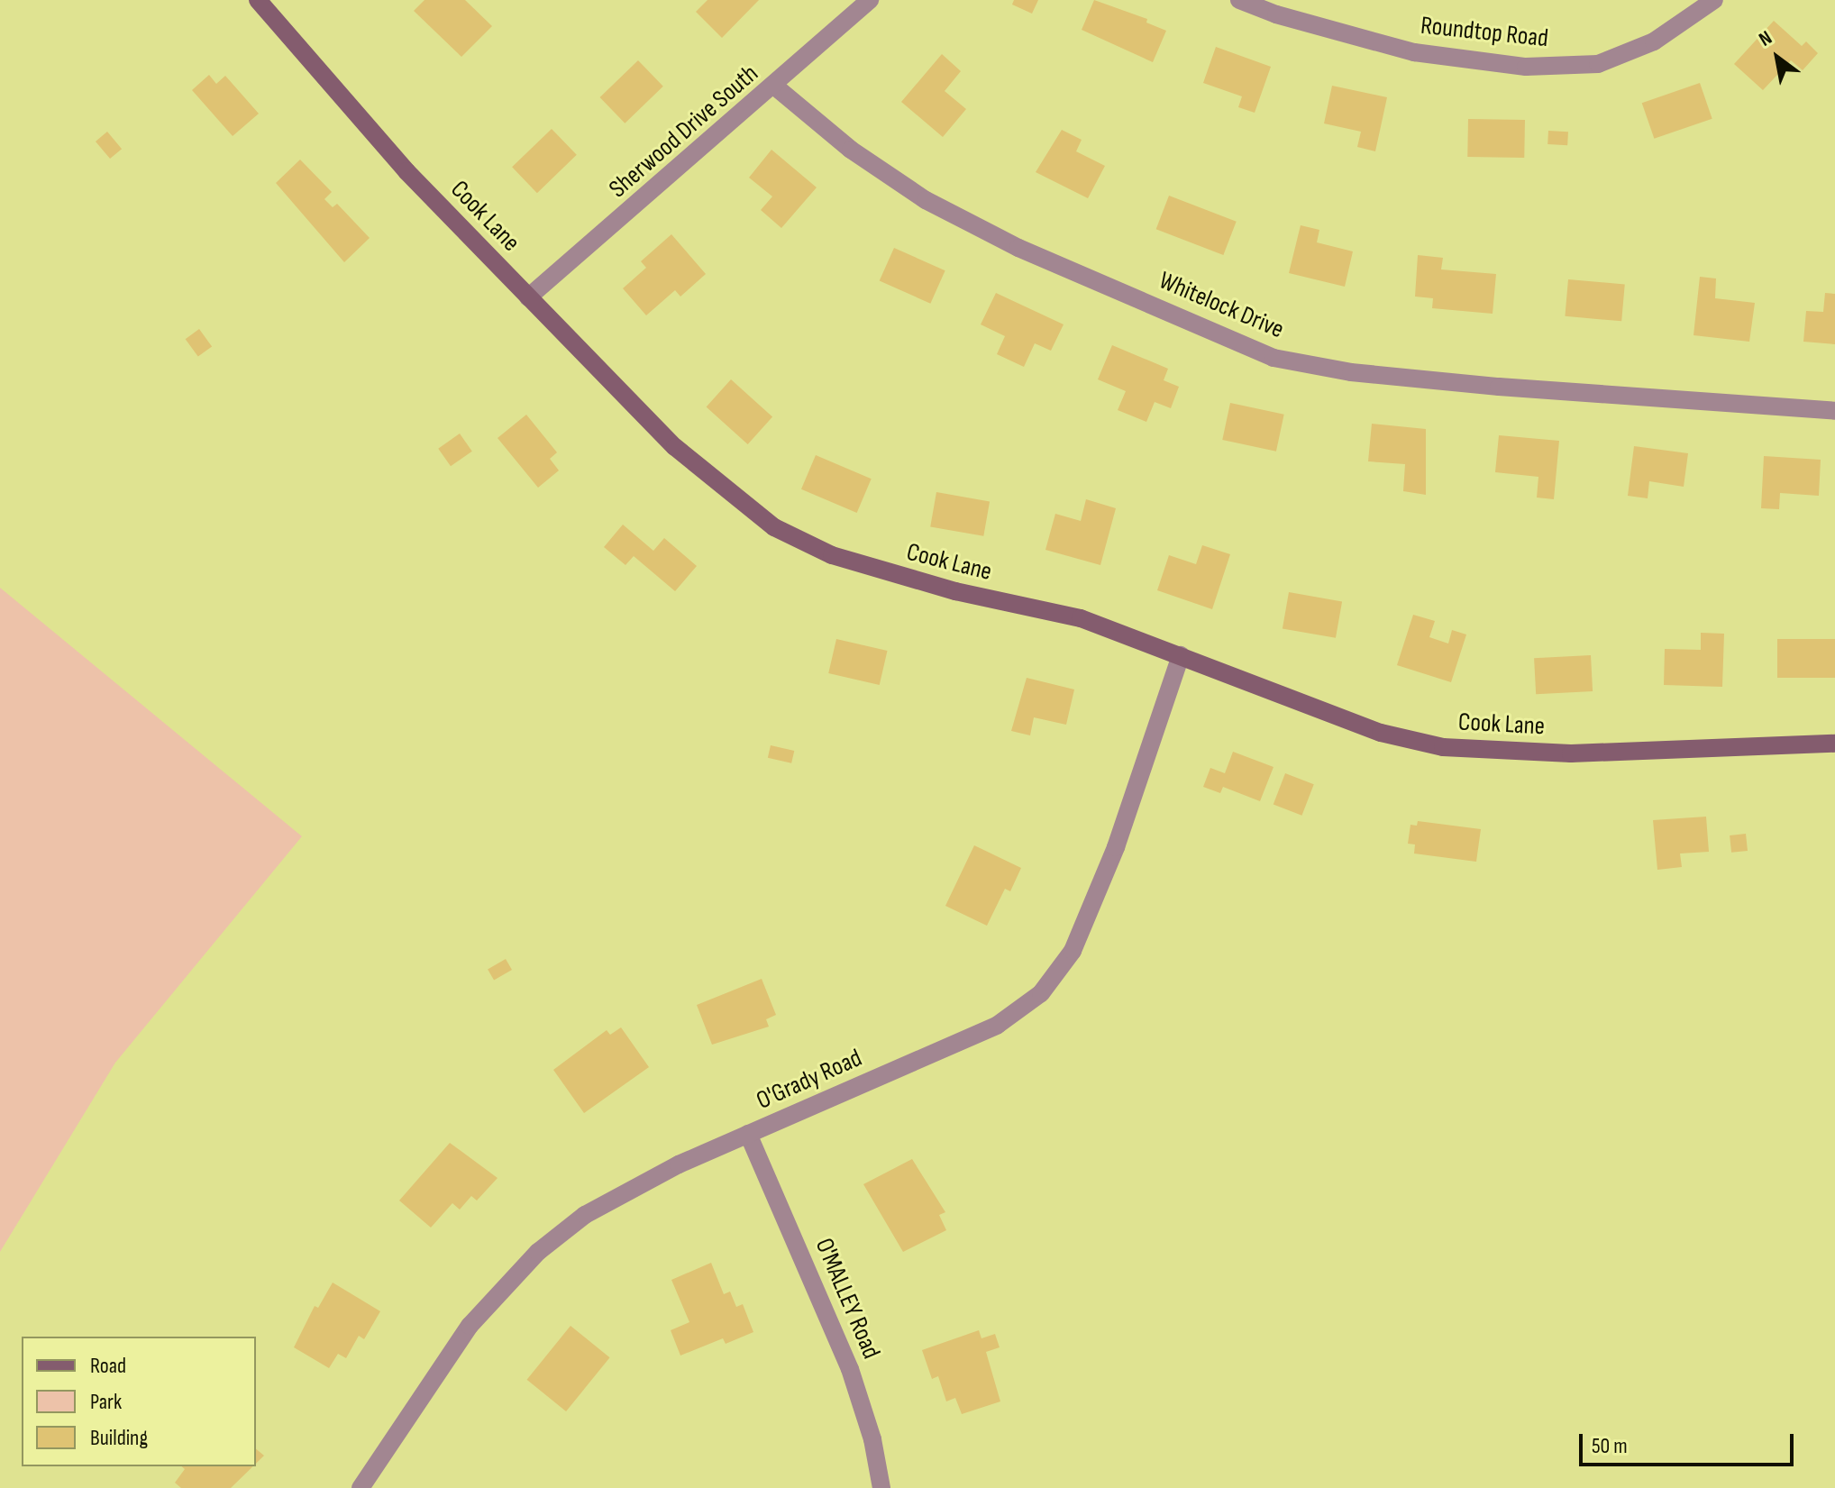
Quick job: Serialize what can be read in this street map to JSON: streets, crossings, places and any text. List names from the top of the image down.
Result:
{
  "streets": {
    "street": [
      "Roundtop Road",
      "Sherwood Drive South",
      "Cook Lane",
      "Whitelock Drive",
      "O'Grady Road",
      "O'MALLEY Road"
    ]
  },
  "crossings": [
    ["Sherwood Drive South", "Cook Lane"],
    ["Sherwood Drive South", "Whitelock Drive"],
    ["Cook Lane", "O'Grady Road"],
    ["O'Grady Road", "O'MALLEY Road"]
  ],
  "legend": ["Road", "Park", "Building"],
  "scale_bar": "50 m",
  "north": "top left"
}
